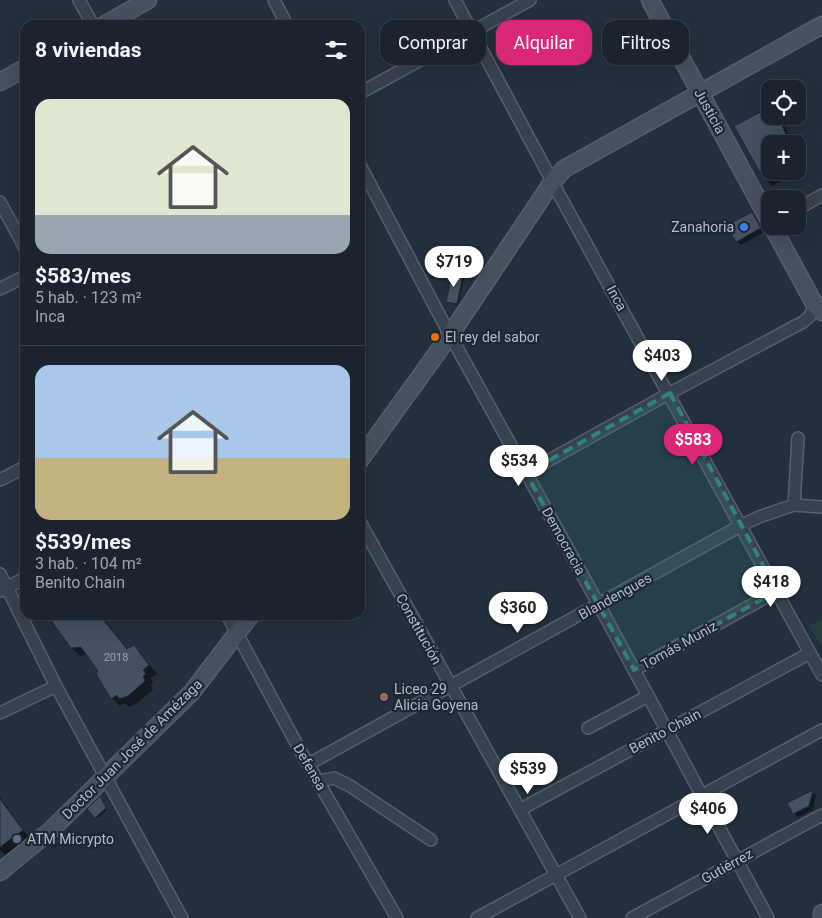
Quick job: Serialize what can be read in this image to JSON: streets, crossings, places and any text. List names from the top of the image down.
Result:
{
  "streets": {
    "street": [
      "Justicia",
      "Inca",
      "Democracia",
      "Blandengues",
      "Constitución",
      "Tomás Muniz",
      "Benito Chain",
      "Doctor Juan José de Amézaga",
      "Defensa",
      "Gutiérrez"
    ]
  },
  "crossings": [
    ["Inca", "Blandengues"],
    ["Inca", "Tomás Muniz"],
    ["Inca", "Benito Chain"],
    ["Democracia", "Blandengues"],
    ["Democracia", "Tomás Muniz"],
    ["Democracia", "Benito Chain"],
    ["Democracia", "Gutiérrez"],
    ["Blandengues", "Constitución"],
    ["Blandengues", "Defensa"],
    ["Constitución", "Benito Chain"],
    ["Doctor Juan José de Amézaga", "Defensa"]
  ],
  "places": [
    "Zanahoria",
    "El rey del sabor",
    "Liceo 29 Alicia Goyena",
    "ATM Micrypto"
  ],
  "house_numbers": ["2018"],
  "page": {
    "chip": ["Comprar", "Alquilar", "Filtros"],
    "heading": "8 viviendas",
    "map_buttons": ["+", "−"],
    "list": [
      {
        "name": "$583/mes",
        "note": "5 hab. · 123 m² · Inca"
      },
      {
        "name": "$539/mes",
        "note": "3 hab. · 104 m² · Benito Chain"
      }
    ],
    "price": [
      "$719",
      "$403",
      "$583",
      "$534",
      "$418",
      "$360",
      "$539",
      "$406"
    ]
  }
}
